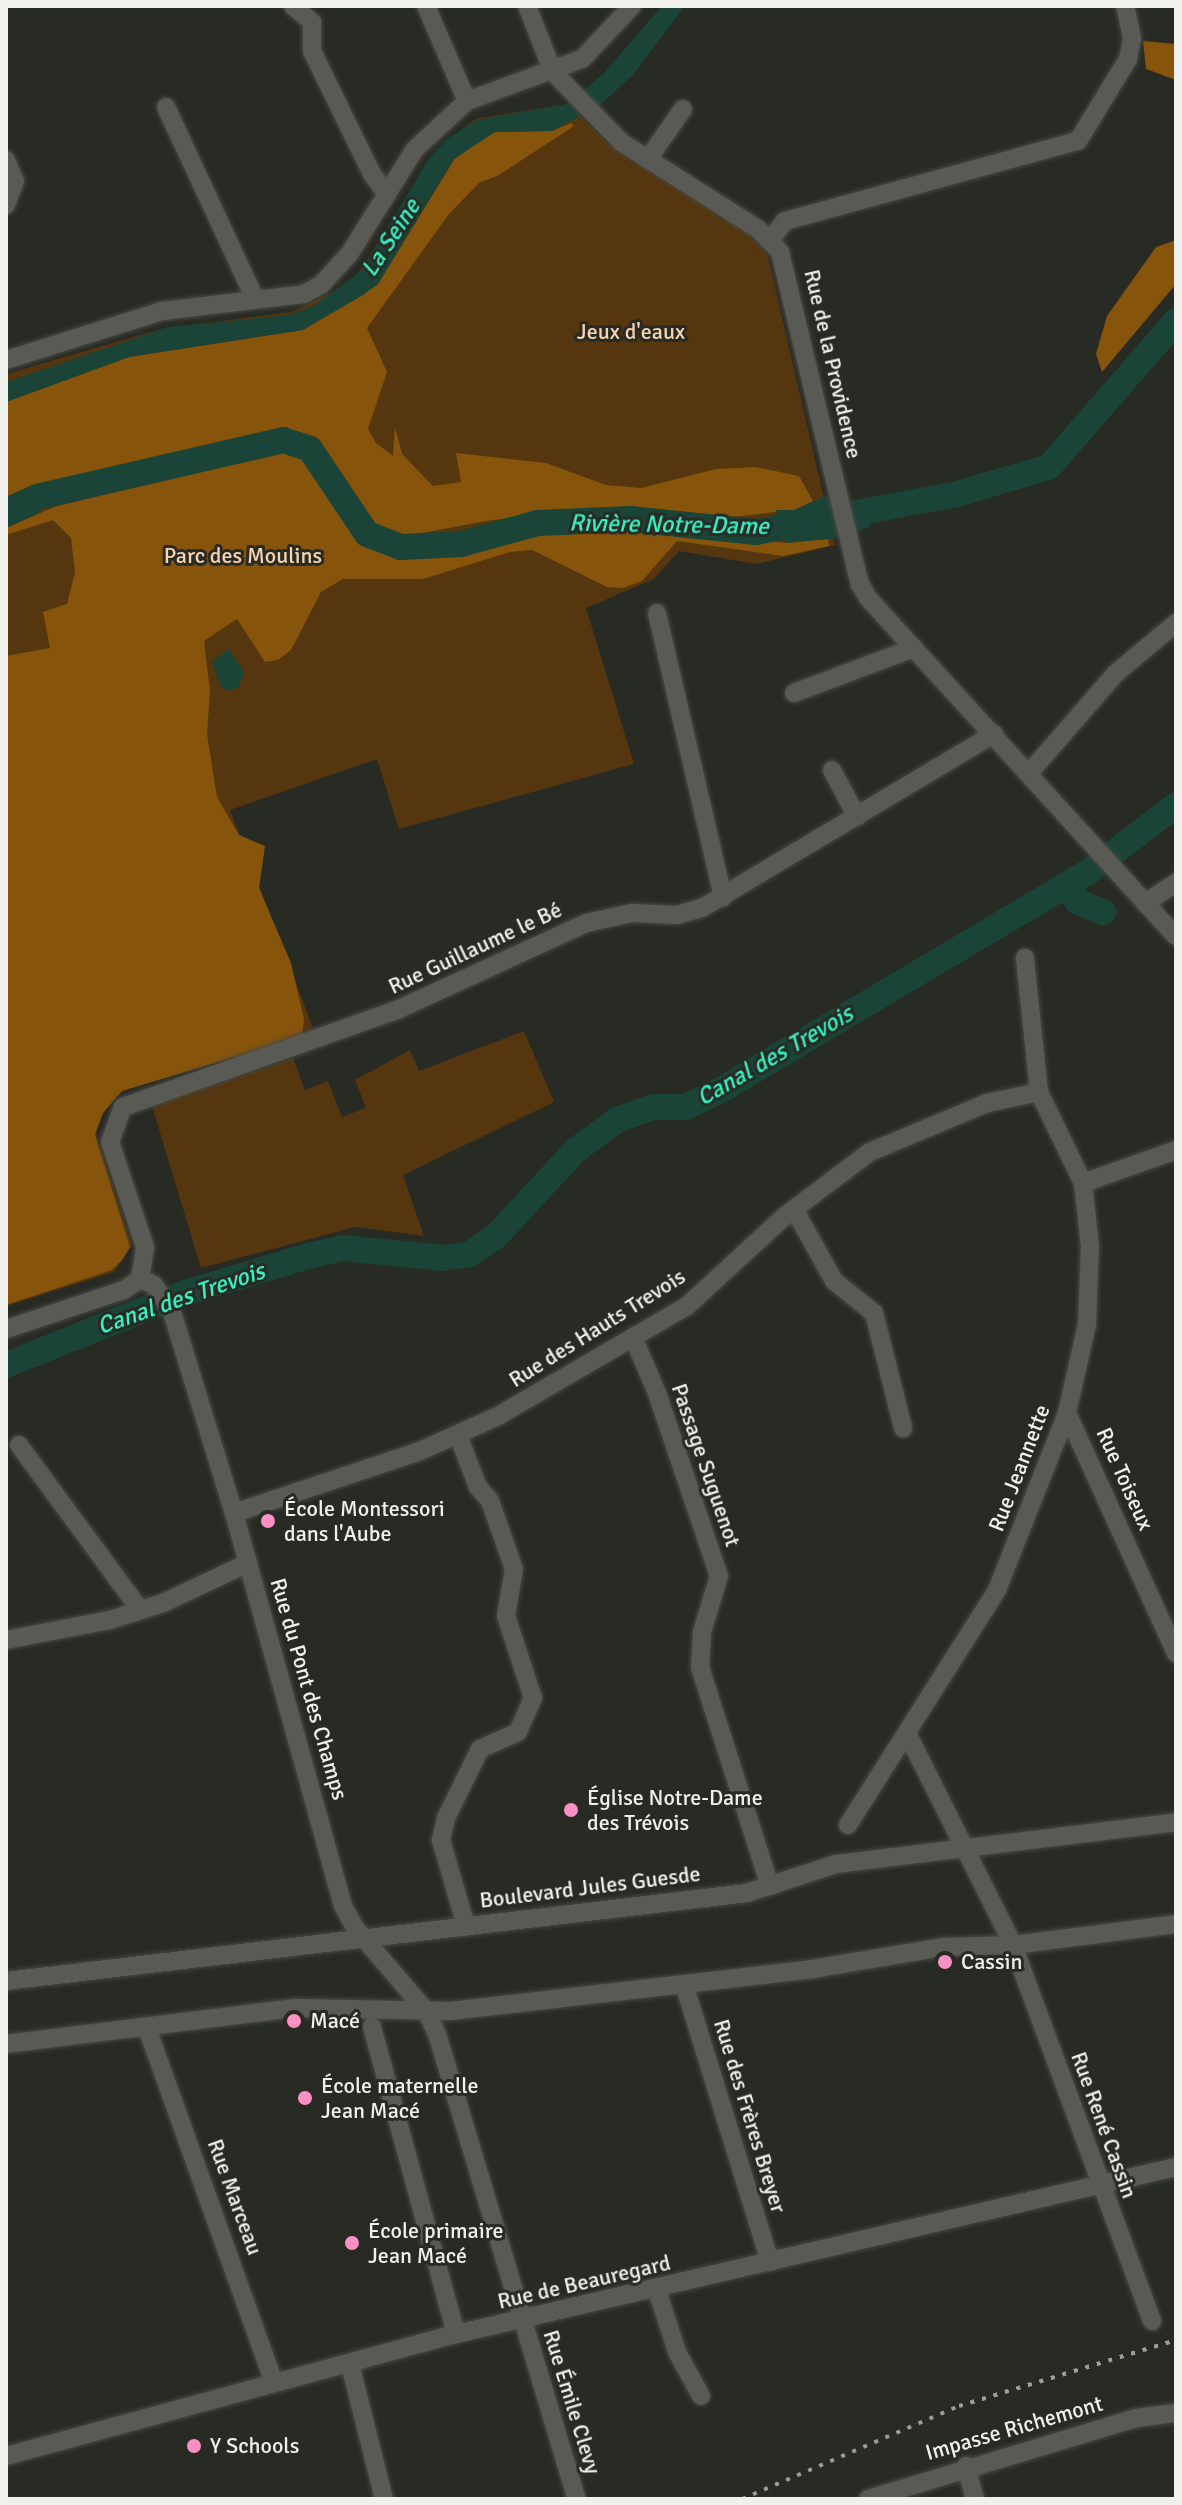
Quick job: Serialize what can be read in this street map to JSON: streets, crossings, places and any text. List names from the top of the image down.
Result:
{
  "streets": {
    "street": [
      "Rue de la Providence",
      "Rue Guillaume le Bé",
      "Rue des Hauts Trevois",
      "Passage Suguenot",
      "Rue Jeannette",
      "Rue Toiseux",
      "Rue du Pont des Champs",
      "Boulevard Jules Guesde",
      "Rue des Frères Breyer",
      "Rue René Cassin",
      "Rue Marceau",
      "Rue de Beauregard",
      "Rue Émile Clevy",
      "Impasse Richemont"
    ]
  },
  "crossings": [
    ["Rue de la Providence", "Rue Guillaume le Bé"],
    ["Rue Guillaume le Bé", "Rue du Pont des Champs"],
    ["Rue des Hauts Trevois", "Passage Suguenot"],
    ["Rue des Hauts Trevois", "Rue Jeannette"],
    ["Rue des Hauts Trevois", "Rue du Pont des Champs"],
    ["Passage Suguenot", "Boulevard Jules Guesde"],
    ["Rue Jeannette", "Rue Toiseux"],
    ["Rue Jeannette", "Rue René Cassin"],
    ["Rue du Pont des Champs", "Boulevard Jules Guesde"],
    ["Rue du Pont des Champs", "Rue Émile Clevy"],
    ["Boulevard Jules Guesde", "Rue René Cassin"],
    ["Rue des Frères Breyer", "Rue de Beauregard"],
    ["Rue René Cassin", "Rue de Beauregard"],
    ["Rue Marceau", "Rue de Beauregard"],
    ["Rue de Beauregard", "Rue Émile Clevy"]
  ],
  "water": ["La Seine", "Rivière Notre-Dame", "Canal des Trevois"],
  "parks": ["Jeux d'eaux", "Parc des Moulins"],
  "places": [
    "École Montessori dans l'Aube",
    "Église Notre-Dame des Trévois",
    "Cassin",
    "Macé",
    "École maternelle Jean Macé",
    "École primaire Jean Macé",
    "Y Schools"
  ]
}
